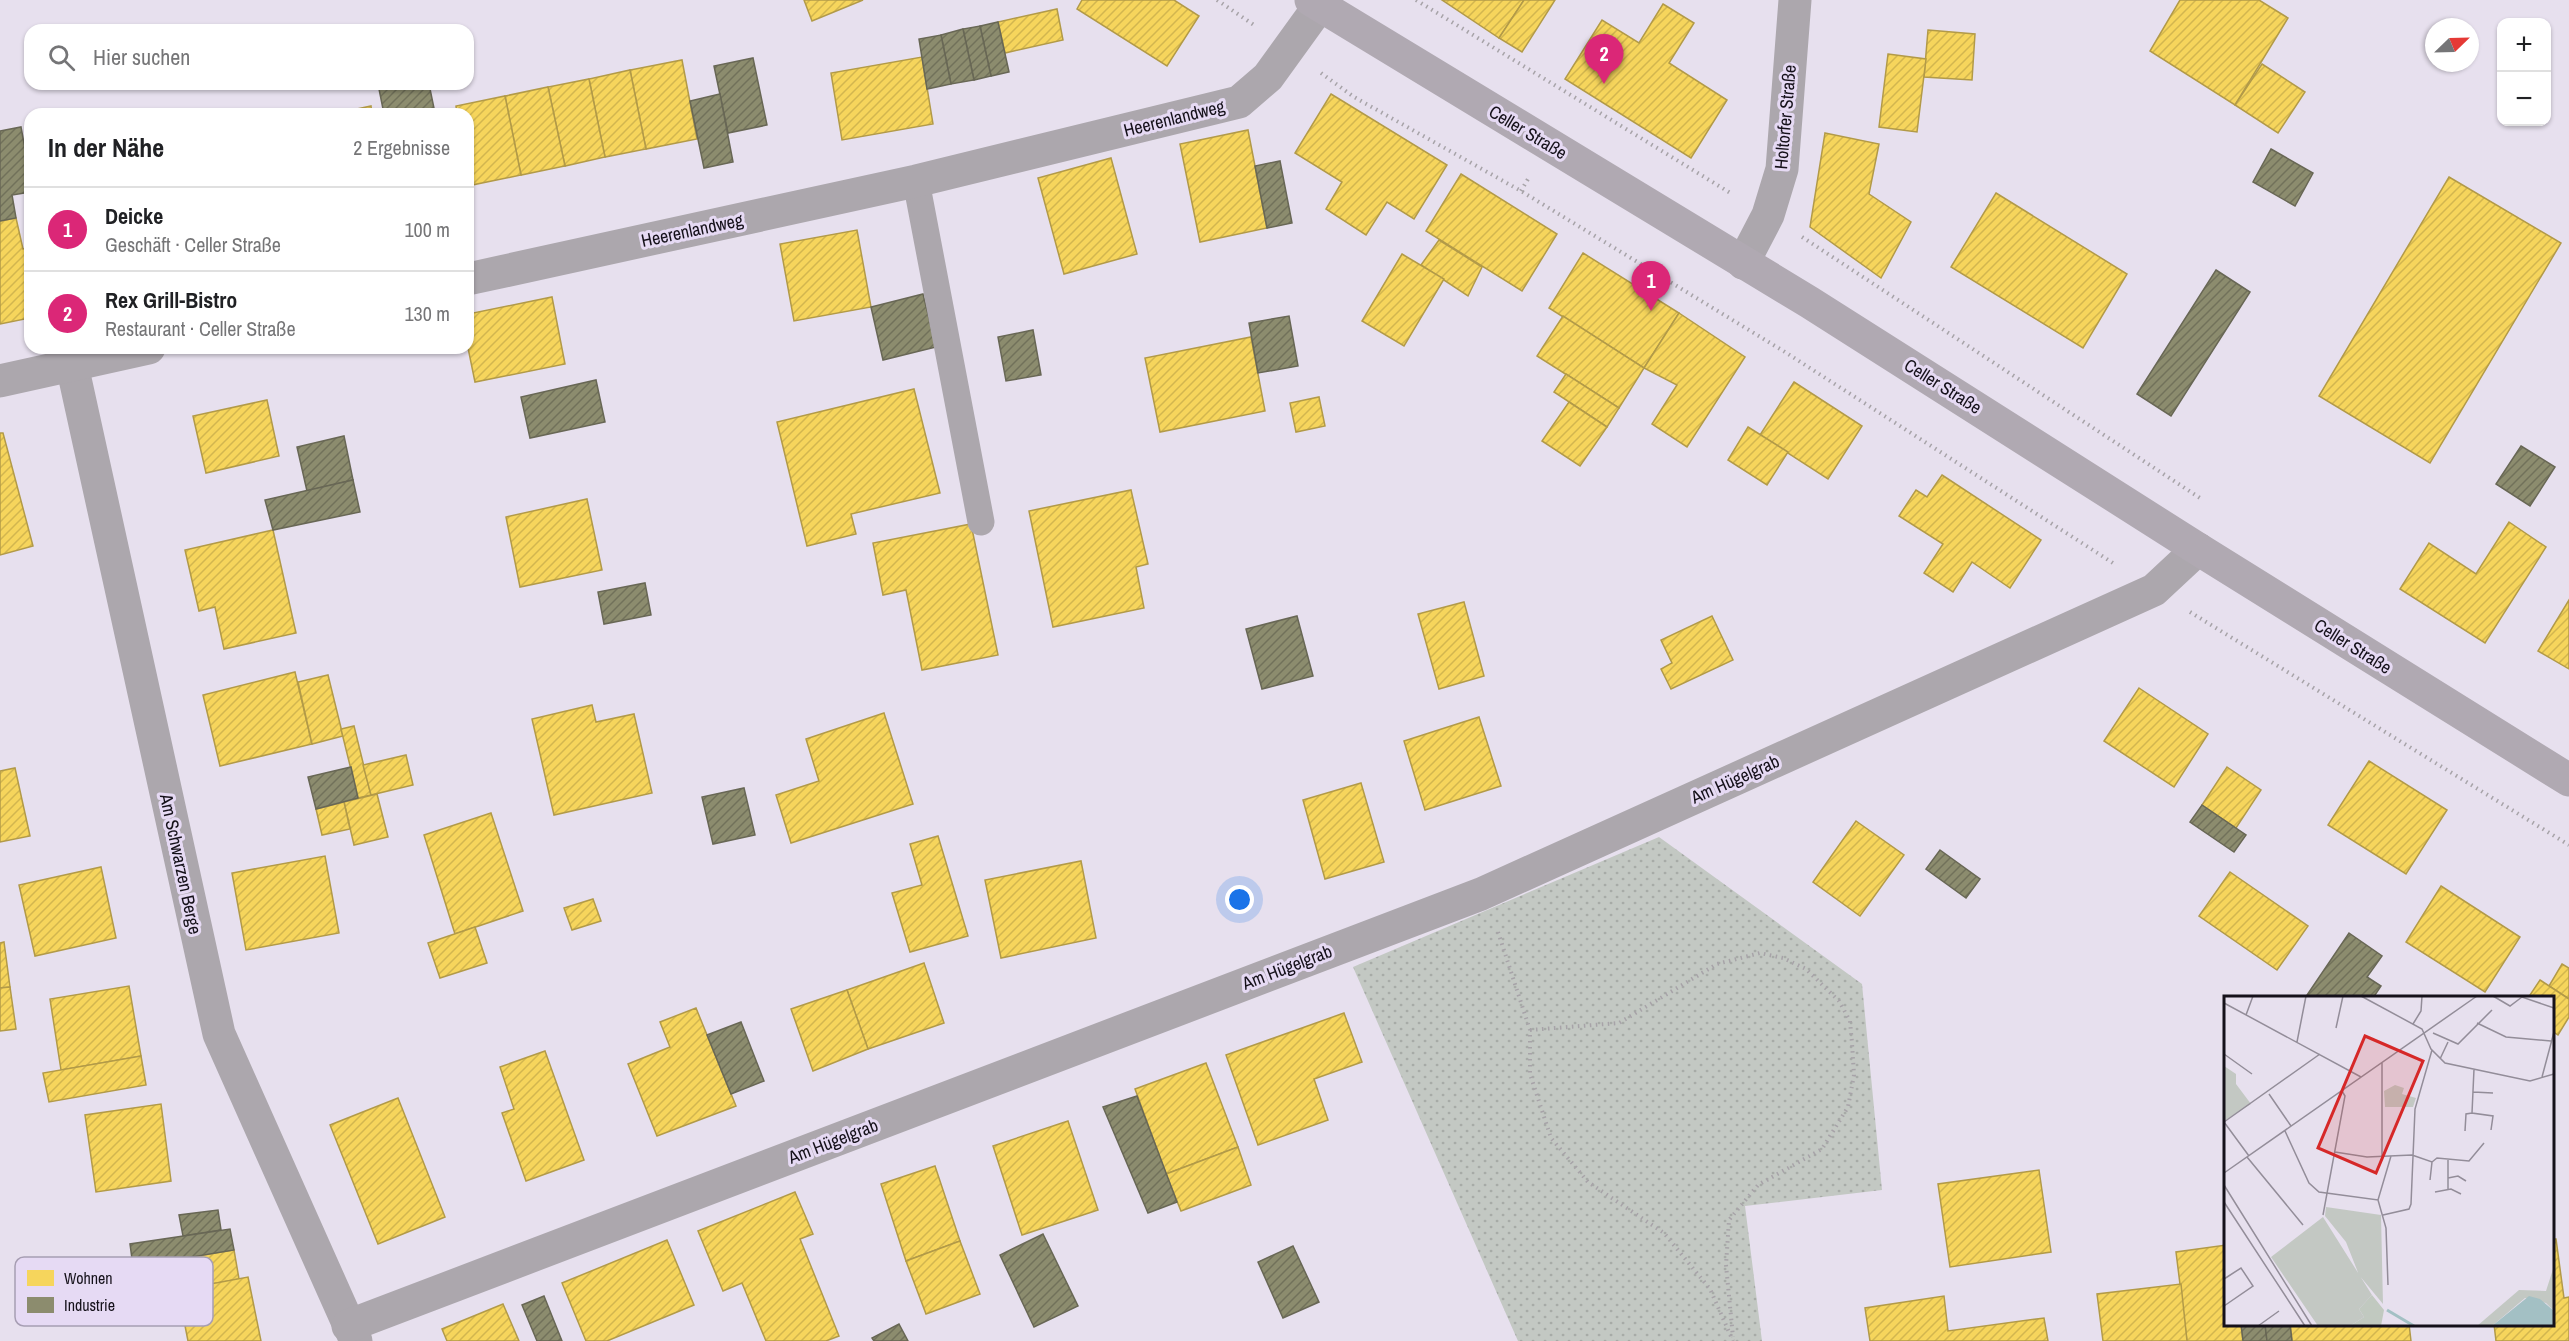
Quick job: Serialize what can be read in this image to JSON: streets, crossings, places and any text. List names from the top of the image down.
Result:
{
  "streets": {
    "main road": ["Celler Straße"],
    "street": [
      "Holtorfer Straße",
      "Heerenlandweg",
      "Am Hügelgrab",
      "Am Schwarzen Berge"
    ]
  },
  "crossings": [
    ["Holtorfer Straße", "Celler Straße"],
    ["Heerenlandweg", "Celler Straße"],
    ["Celler Straße", "Am Hügelgrab"],
    ["Am Hügelgrab", "Am Schwarzen Berge"]
  ],
  "legend": ["Wohnen", "Industrie"],
  "north": "top right",
  "page": {
    "map_buttons": ["+", "−"],
    "search": "Hier suchen",
    "pins": ["2", "1"],
    "heading": ["In der Nähe", "2 Ergebnisse"],
    "list": [
      {
        "mark": "1",
        "name": "Deicke",
        "note": "Geschäft · Celler Straße",
        "value": "100 m"
      },
      {
        "mark": "2",
        "name": "Rex Grill-Bistro",
        "note": "Restaurant · Celler Straße",
        "value": "130 m"
      }
    ]
  }
}
